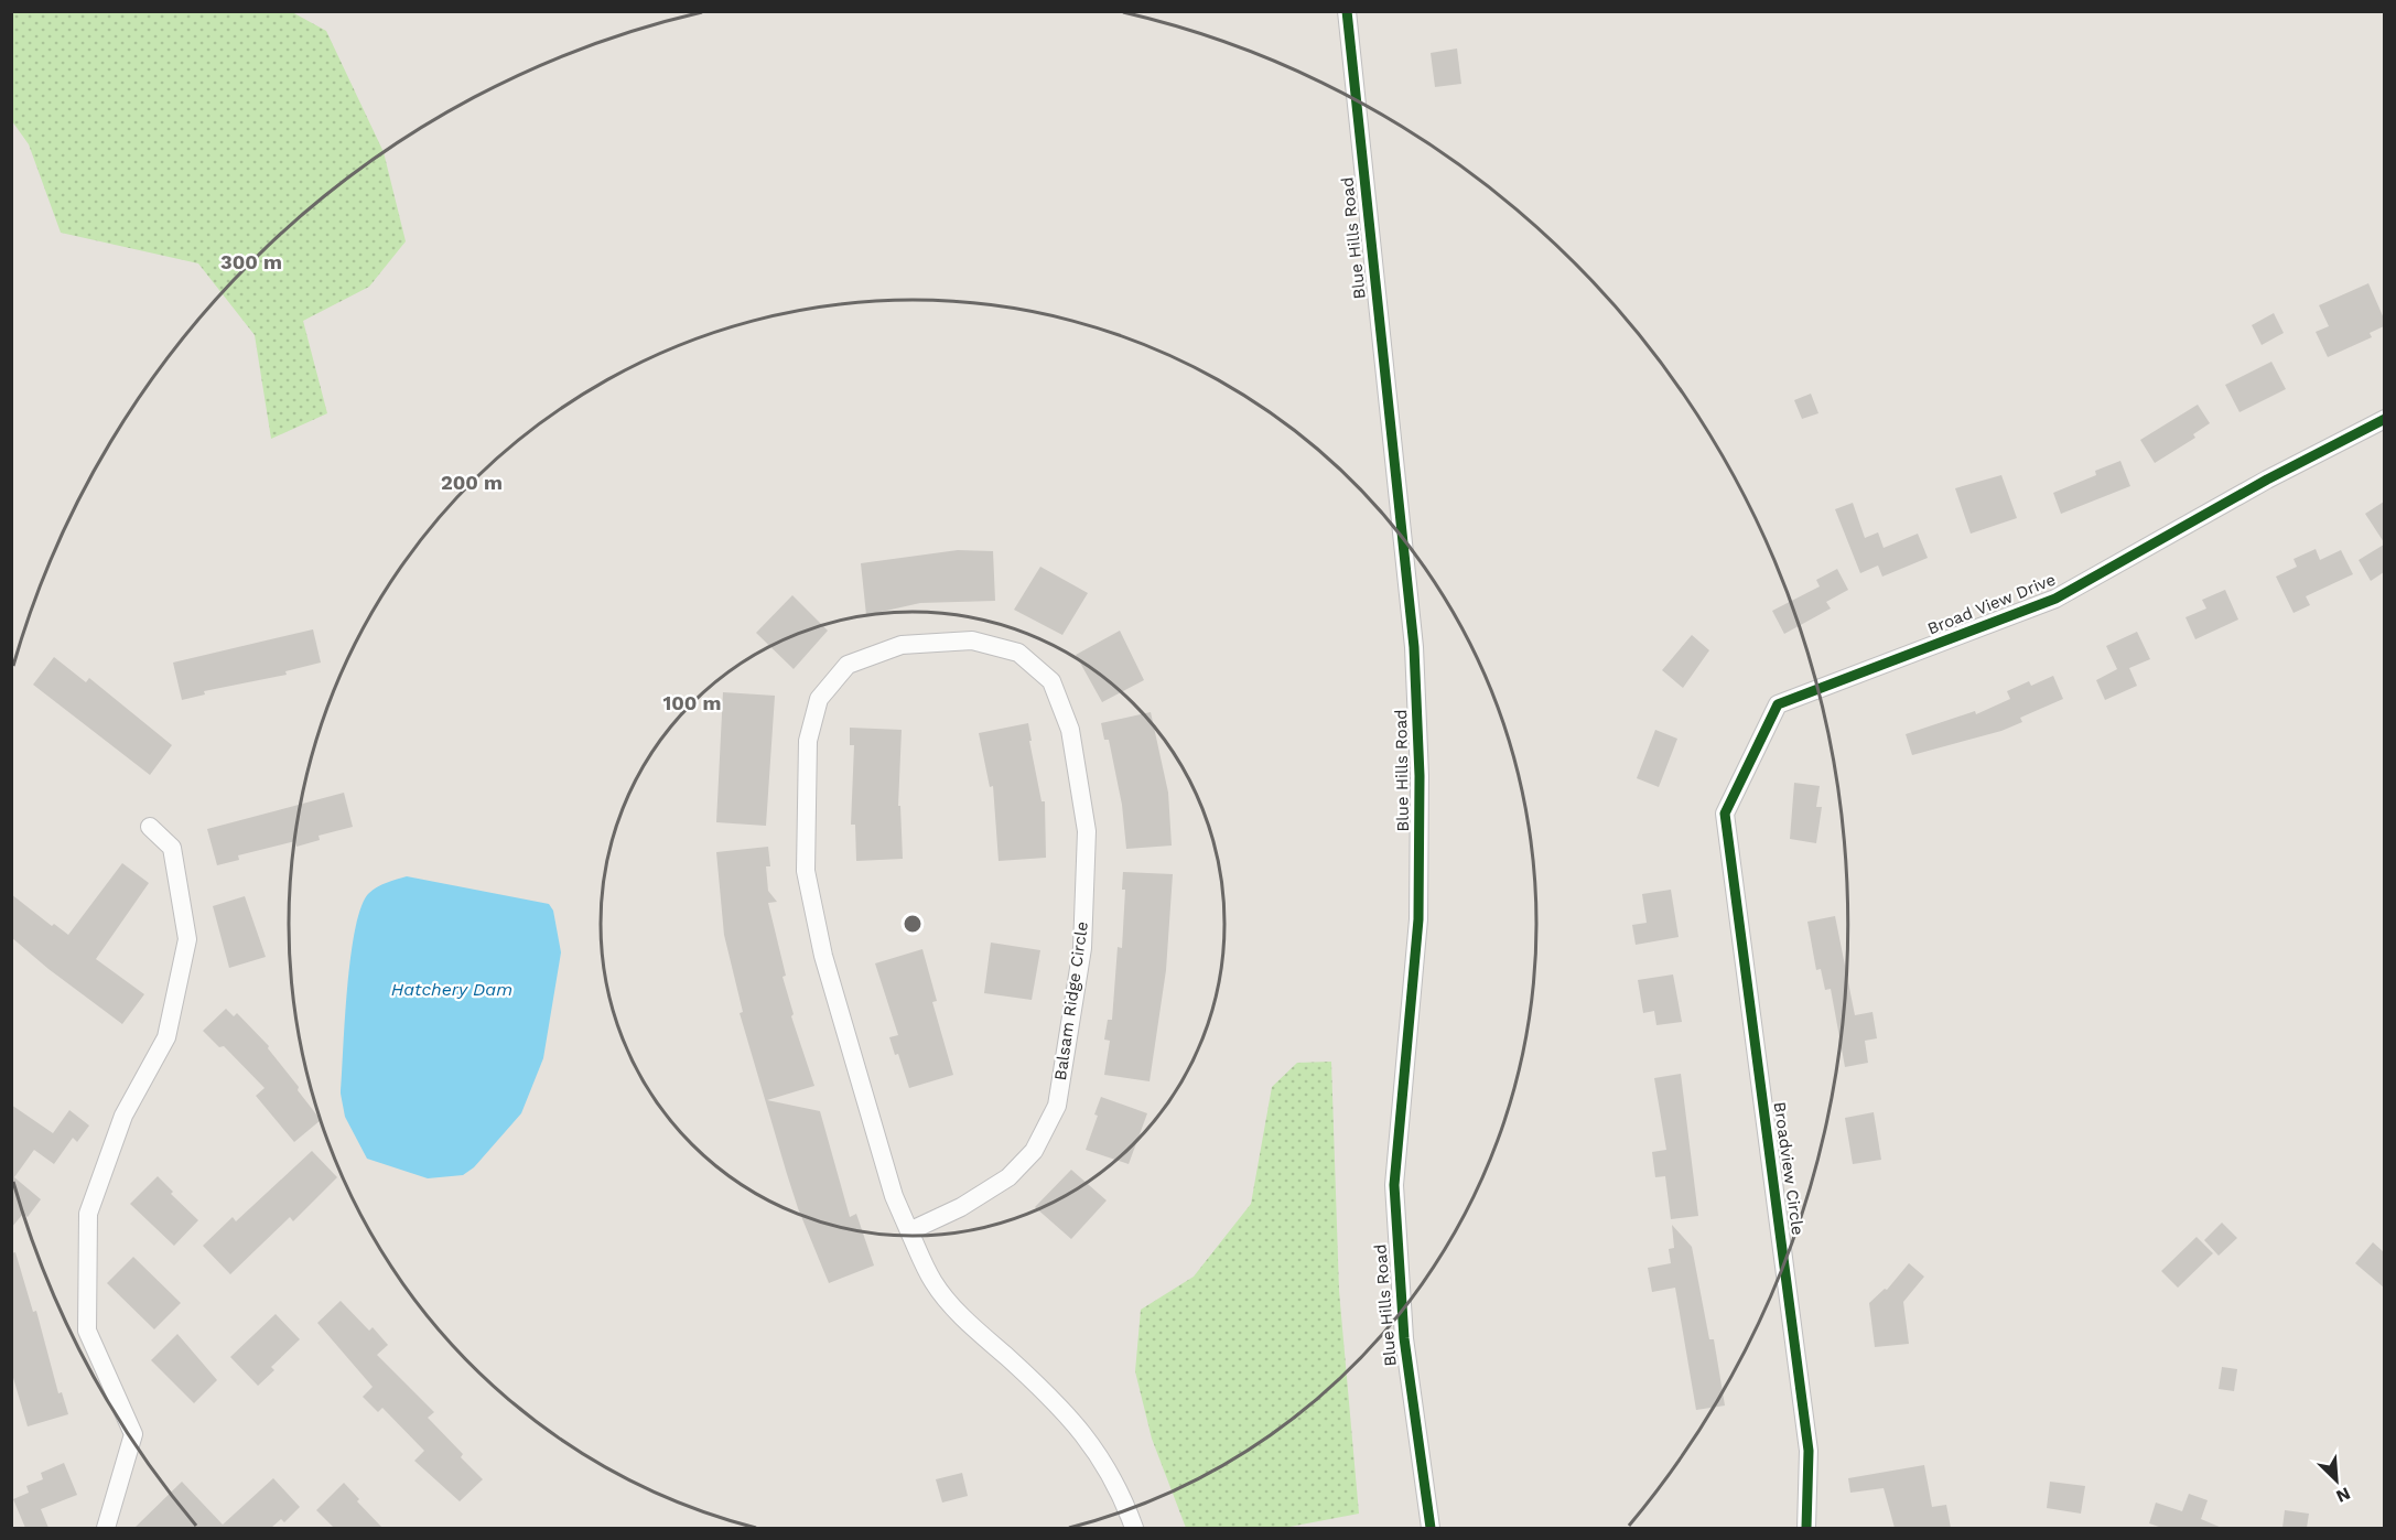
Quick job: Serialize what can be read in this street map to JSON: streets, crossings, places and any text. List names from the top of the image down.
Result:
{
  "streets": {
    "street": [
      "Blue Hills Road",
      "Broad View Drive",
      "Balsam Ridge Circle",
      "Broadview Circle"
    ]
  },
  "crossings": [
    ["Broad View Drive", "Broadview Circle"]
  ],
  "water": ["Hatchery Dam"],
  "north": "bottom right",
  "rings": ["300 m", "200 m", "100 m"]
}
